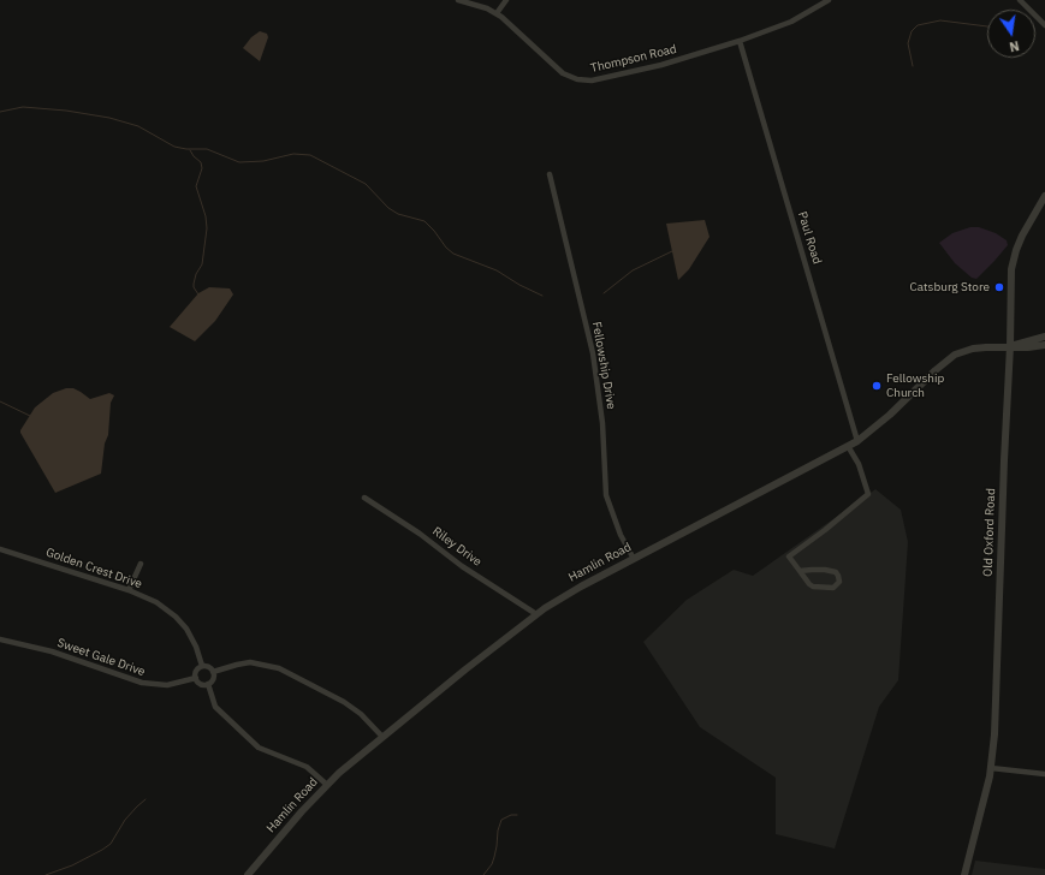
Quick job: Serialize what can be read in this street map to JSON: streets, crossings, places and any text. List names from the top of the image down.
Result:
{
  "streets": {
    "street": [
      "Thompson Road",
      "Paul Road",
      "Fellowship Drive",
      "Old Oxford Road",
      "Riley Drive",
      "Hamlin Road",
      "Golden Crest Drive",
      "Sweet Gale Drive"
    ]
  },
  "crossings": [
    ["Thompson Road", "Paul Road"],
    ["Paul Road", "Hamlin Road"],
    ["Fellowship Drive", "Hamlin Road"],
    ["Old Oxford Road", "Hamlin Road"],
    ["Riley Drive", "Hamlin Road"],
    ["Golden Crest Drive", "Sweet Gale Drive"]
  ],
  "places": ["Catsburg Store", "Fellowship Church"],
  "north": "bottom"
}
